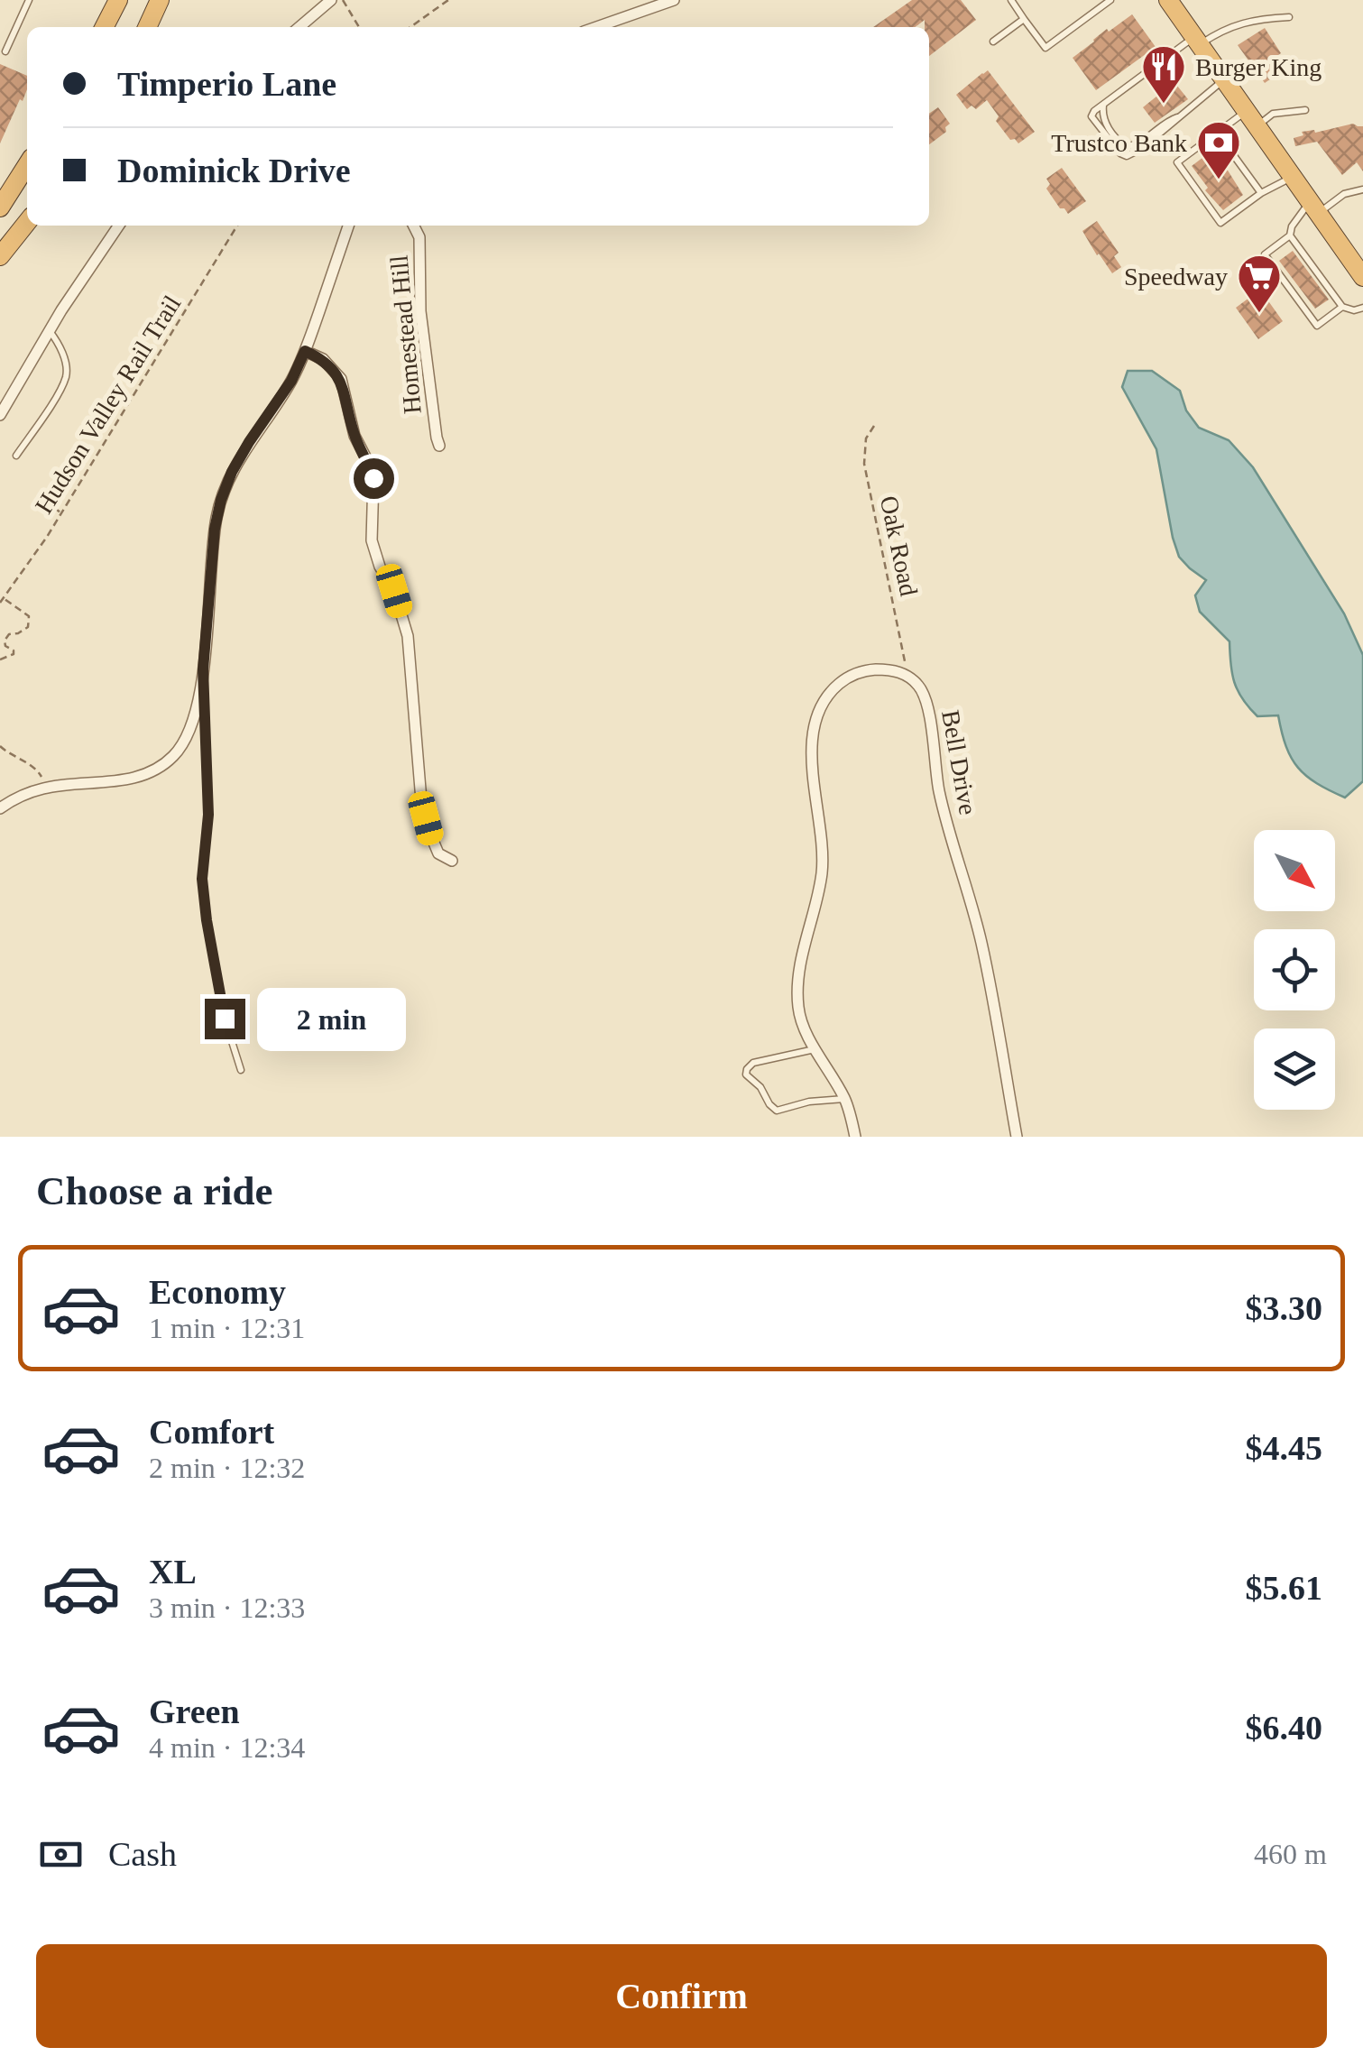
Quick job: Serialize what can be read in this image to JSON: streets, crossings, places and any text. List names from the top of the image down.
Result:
{
  "streets": {
    "street": ["Homestead Hill", "Bell Drive"],
    "path": ["Hudson Valley Rail Trail", "Oak Road"]
  },
  "crossings": [
    ["Oak Road", "Bell Drive"]
  ],
  "places": {
    "restaurant": ["Burger King"],
    "bank": ["Trustco Bank"],
    "supermarket": ["Speedway"]
  },
  "north": "bottom right",
  "page": {
    "banner": ["Timperio Lane", "Dominick Drive"],
    "bubble": "2 min",
    "heading": "Choose a ride",
    "list": [
      {
        "name": "Economy",
        "note": "1 min · 12:31",
        "value": "$3.30"
      },
      {
        "name": "Comfort",
        "note": "2 min · 12:32",
        "value": "$4.45"
      },
      {
        "name": "XL",
        "note": "3 min · 12:33",
        "value": "$5.61"
      },
      {
        "name": "Green",
        "note": "4 min · 12:34",
        "value": "$6.40"
      }
    ],
    "pay": ["Cash", "460 m"],
    "buttons": "Confirm"
  }
}
